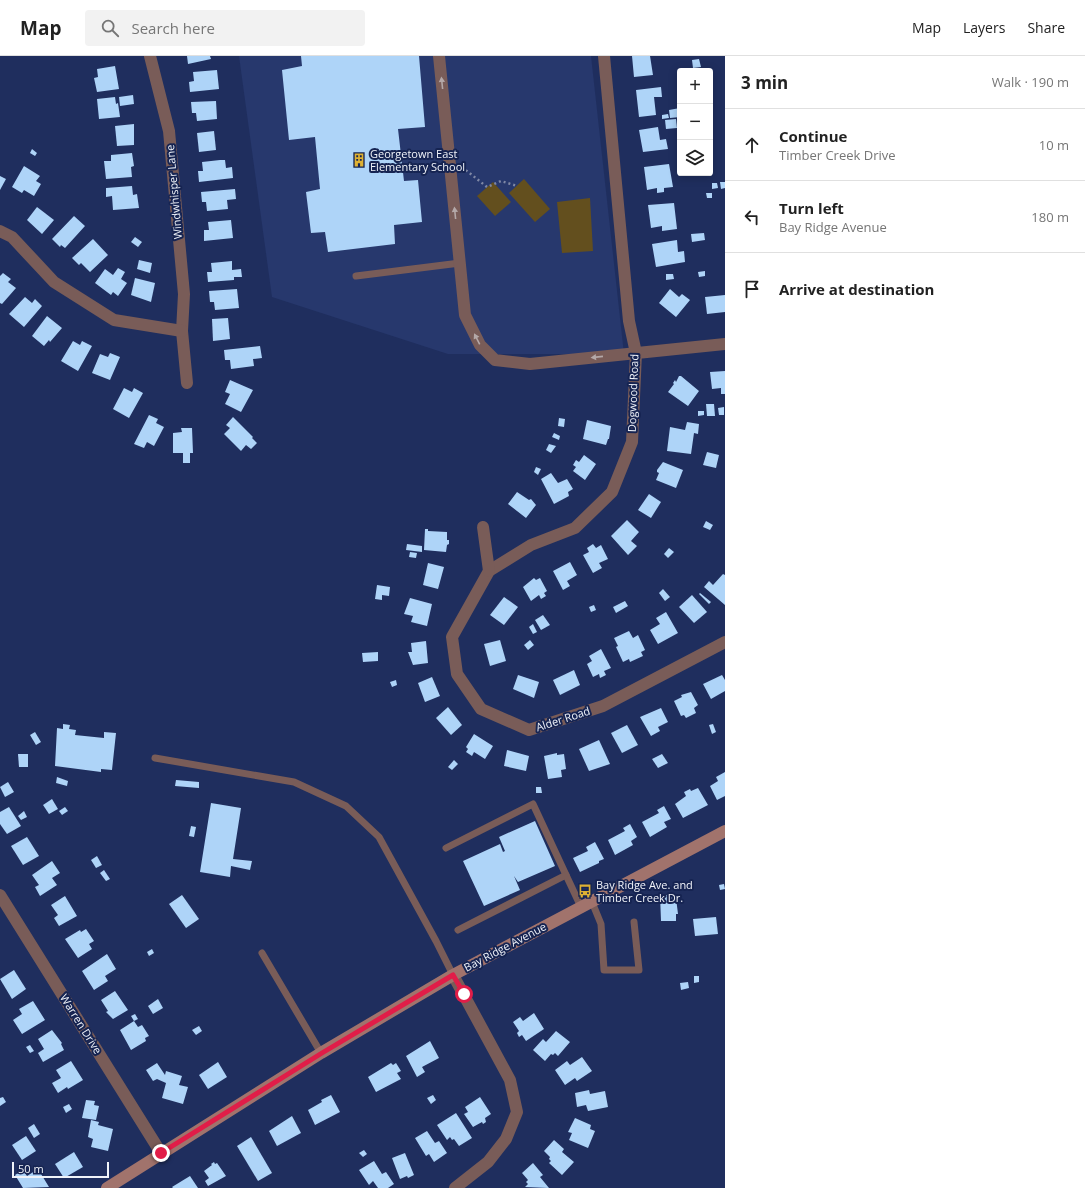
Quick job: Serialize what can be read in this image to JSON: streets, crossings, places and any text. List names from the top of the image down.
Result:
{
  "streets": {
    "main road": ["Bay Ridge Avenue"],
    "street": [
      "Windwhisper Lane",
      "Dogwood Road",
      "Alder Road",
      "Warren Drive"
    ]
  },
  "crossings": [
    ["Dogwood Road", "Alder Road"],
    ["Bay Ridge Avenue", "Warren Drive"]
  ],
  "places": {
    "building": ["Georgetown East Elementary School"],
    "bus stop": ["Bay Ridge Ave. and Timber Creek Dr."]
  },
  "scale_bar": "50 m",
  "page": {
    "header": "Map",
    "search": "Search here",
    "nav": ["Map", "Layers", "Share"],
    "heading": ["3 min", "Walk · 190 m"],
    "map_buttons": ["+", "−"],
    "list": [
      ["Continue", "Timber Creek Drive", "10 m"],
      ["Turn left", "Bay Ridge Avenue", "180 m"],
      "Arrive at destination"
    ],
    "scale": "50 m"
  }
}
